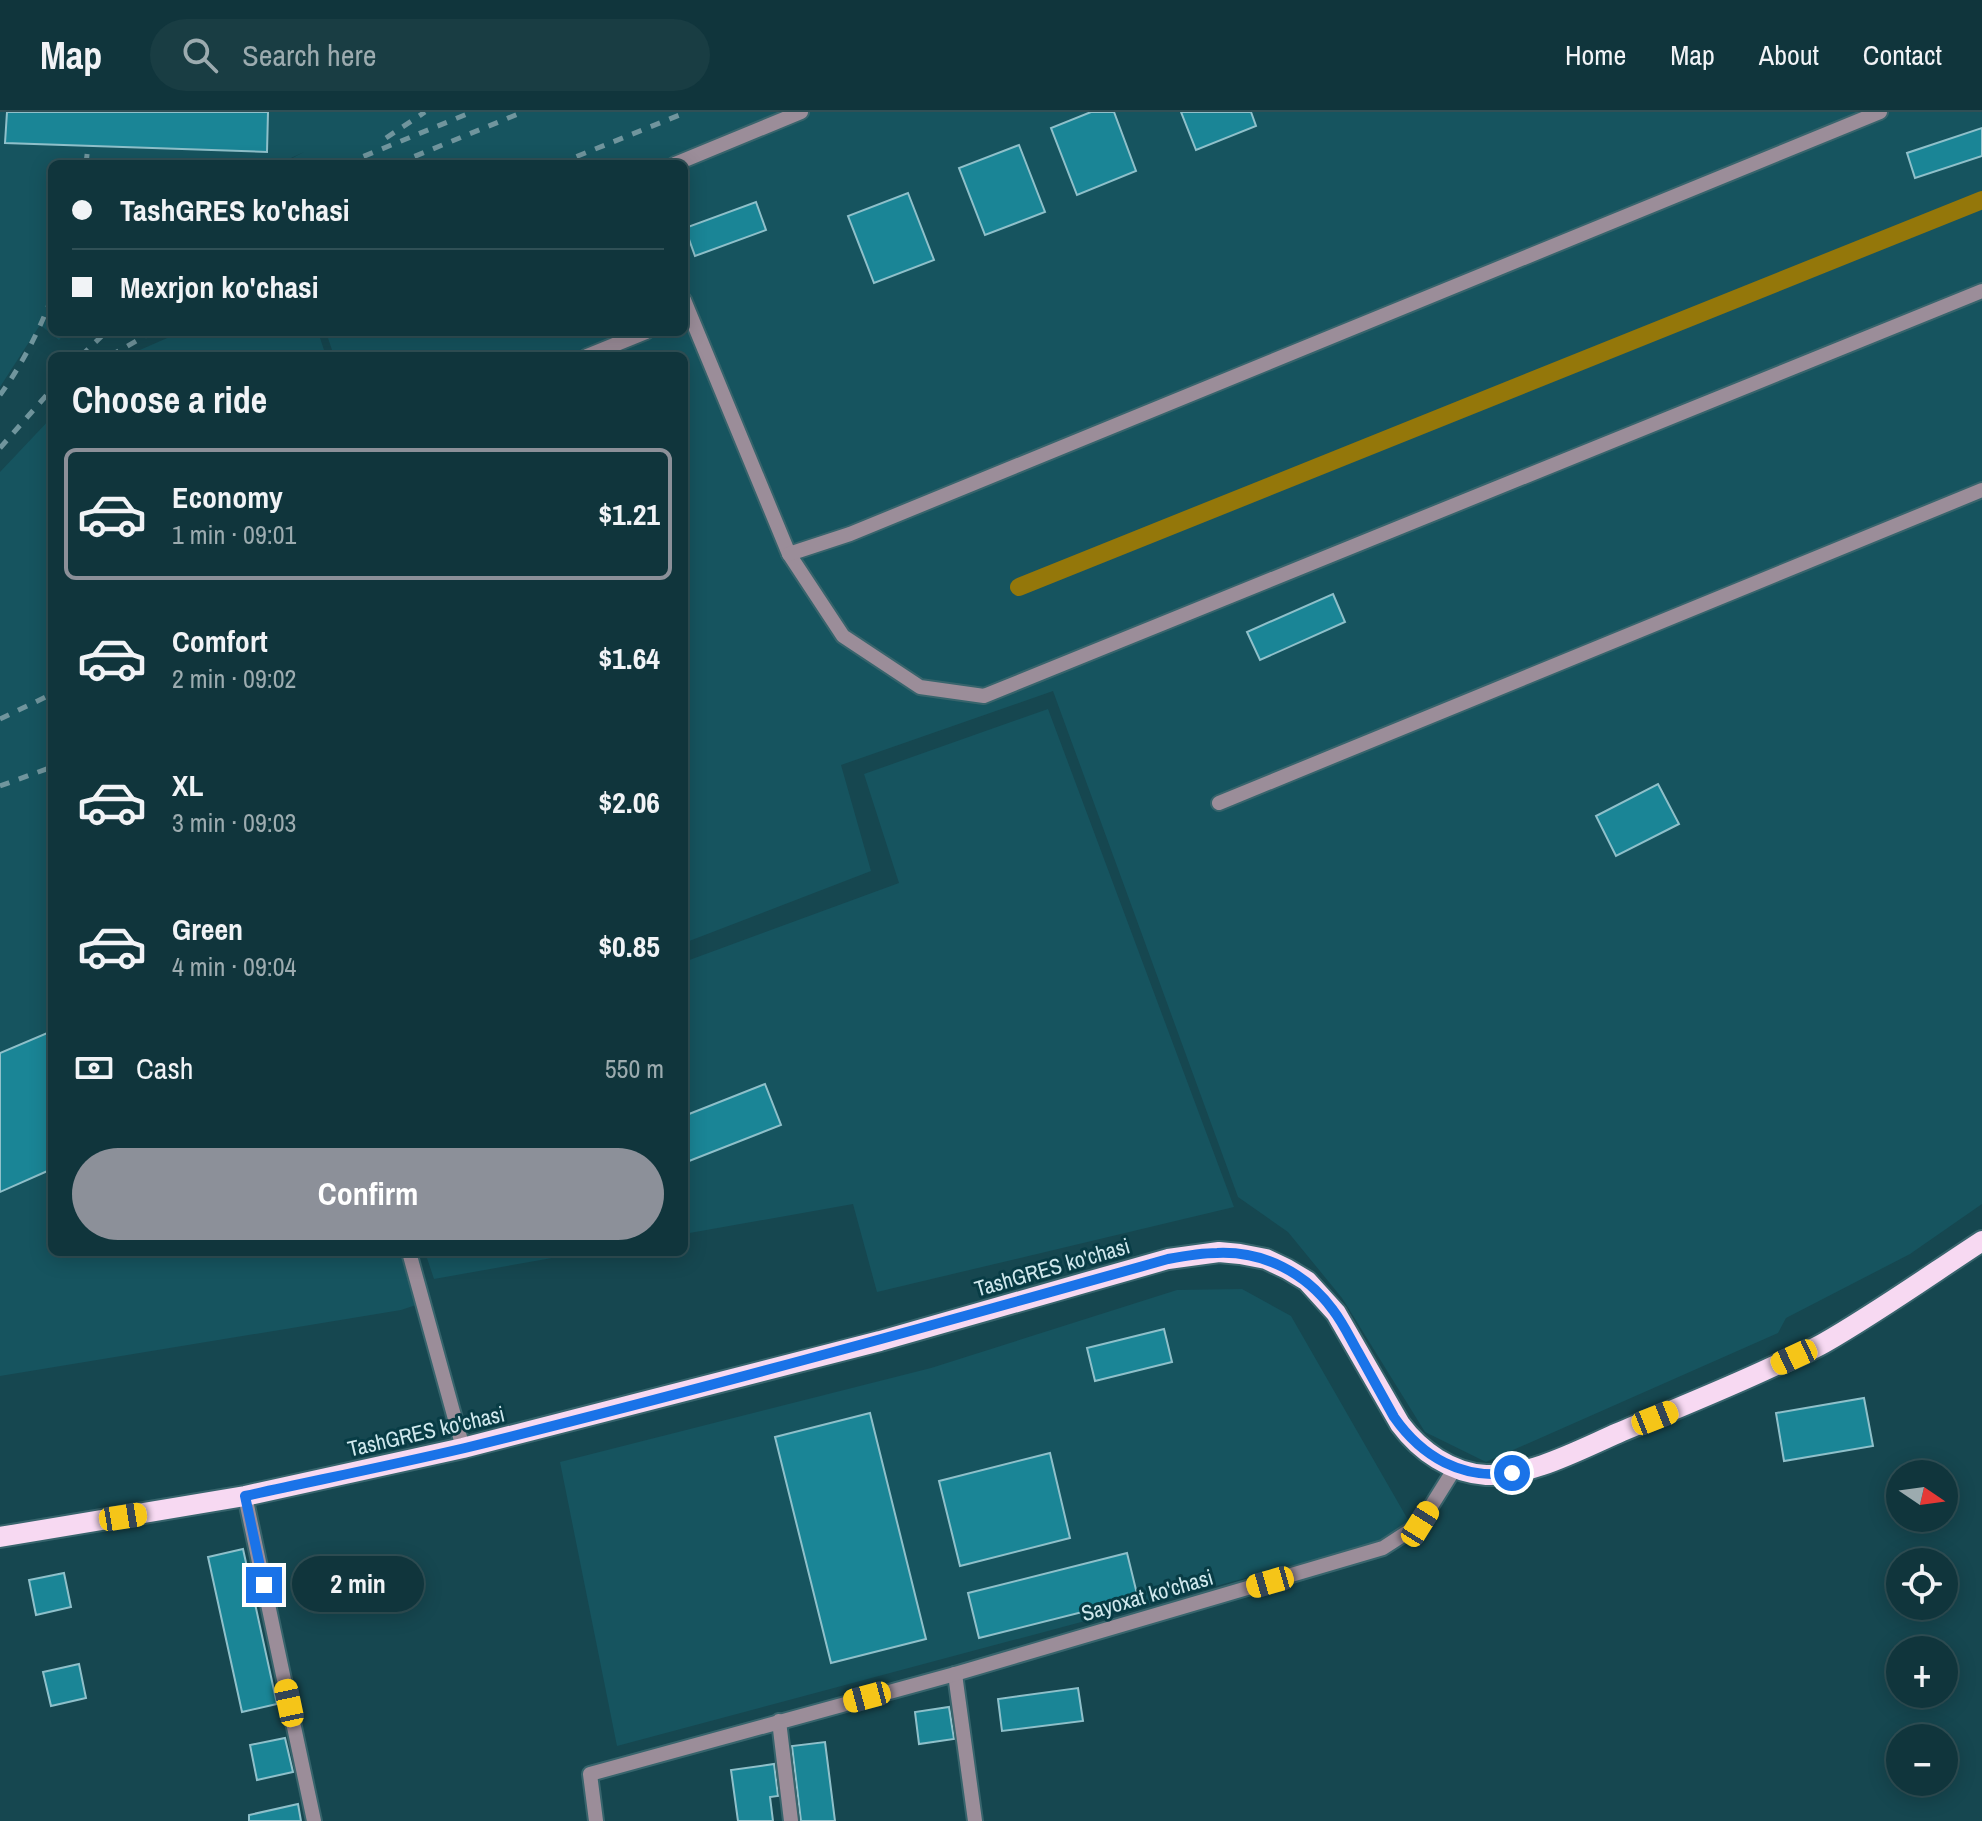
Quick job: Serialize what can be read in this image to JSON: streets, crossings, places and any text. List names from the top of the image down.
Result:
{
  "streets": {
    "main road": ["TashGRES ko'chasi"],
    "street": ["Sayoxat ko'chasi"]
  },
  "crossings": [
    ["TashGRES ko'chasi", "Sayoxat ko'chasi"]
  ],
  "north": "right",
  "page": {
    "header": "Map",
    "search": "Search here",
    "nav": [
      "Home",
      "Map",
      "About",
      "Contact"
    ],
    "banner": ["TashGRES ko'chasi", "Mexrjon ko'chasi"],
    "heading": "Choose a ride",
    "list": [
      {
        "name": "Economy",
        "note": "1 min · 09:01",
        "value": "$1.21"
      },
      {
        "name": "Comfort",
        "note": "2 min · 09:02",
        "value": "$1.64"
      },
      {
        "name": "XL",
        "note": "3 min · 09:03",
        "value": "$2.06"
      },
      {
        "name": "Green",
        "note": "4 min · 09:04",
        "value": "$0.85"
      }
    ],
    "pay": ["Cash", "550 m"],
    "buttons": "Confirm",
    "map_buttons": ["+", "−"],
    "bubble": "2 min"
  }
}
